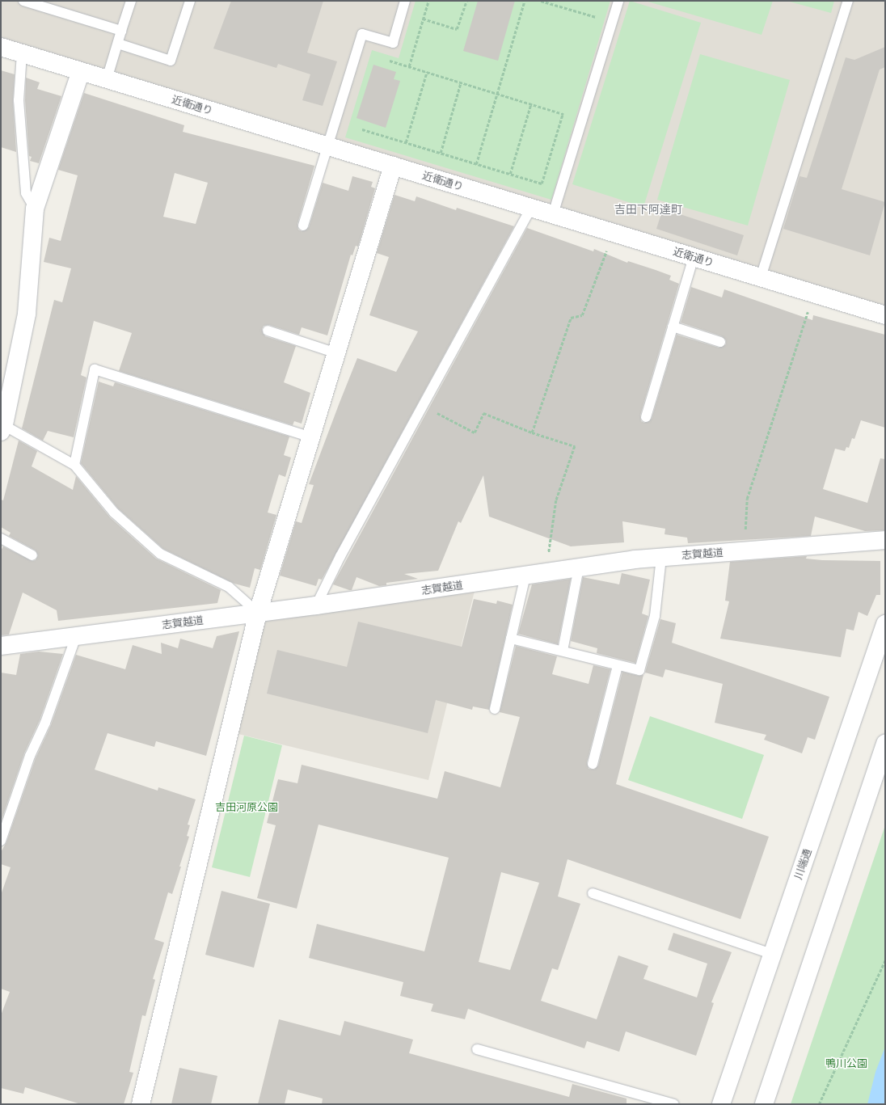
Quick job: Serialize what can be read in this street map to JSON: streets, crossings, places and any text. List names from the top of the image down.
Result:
{
  "streets": {
    "street": ["近衛通り", "志賀越道", "川端通"]
  },
  "districts": ["吉田下阿達町"],
  "parks": ["吉田河原公園", "鴨川公園"]
}
